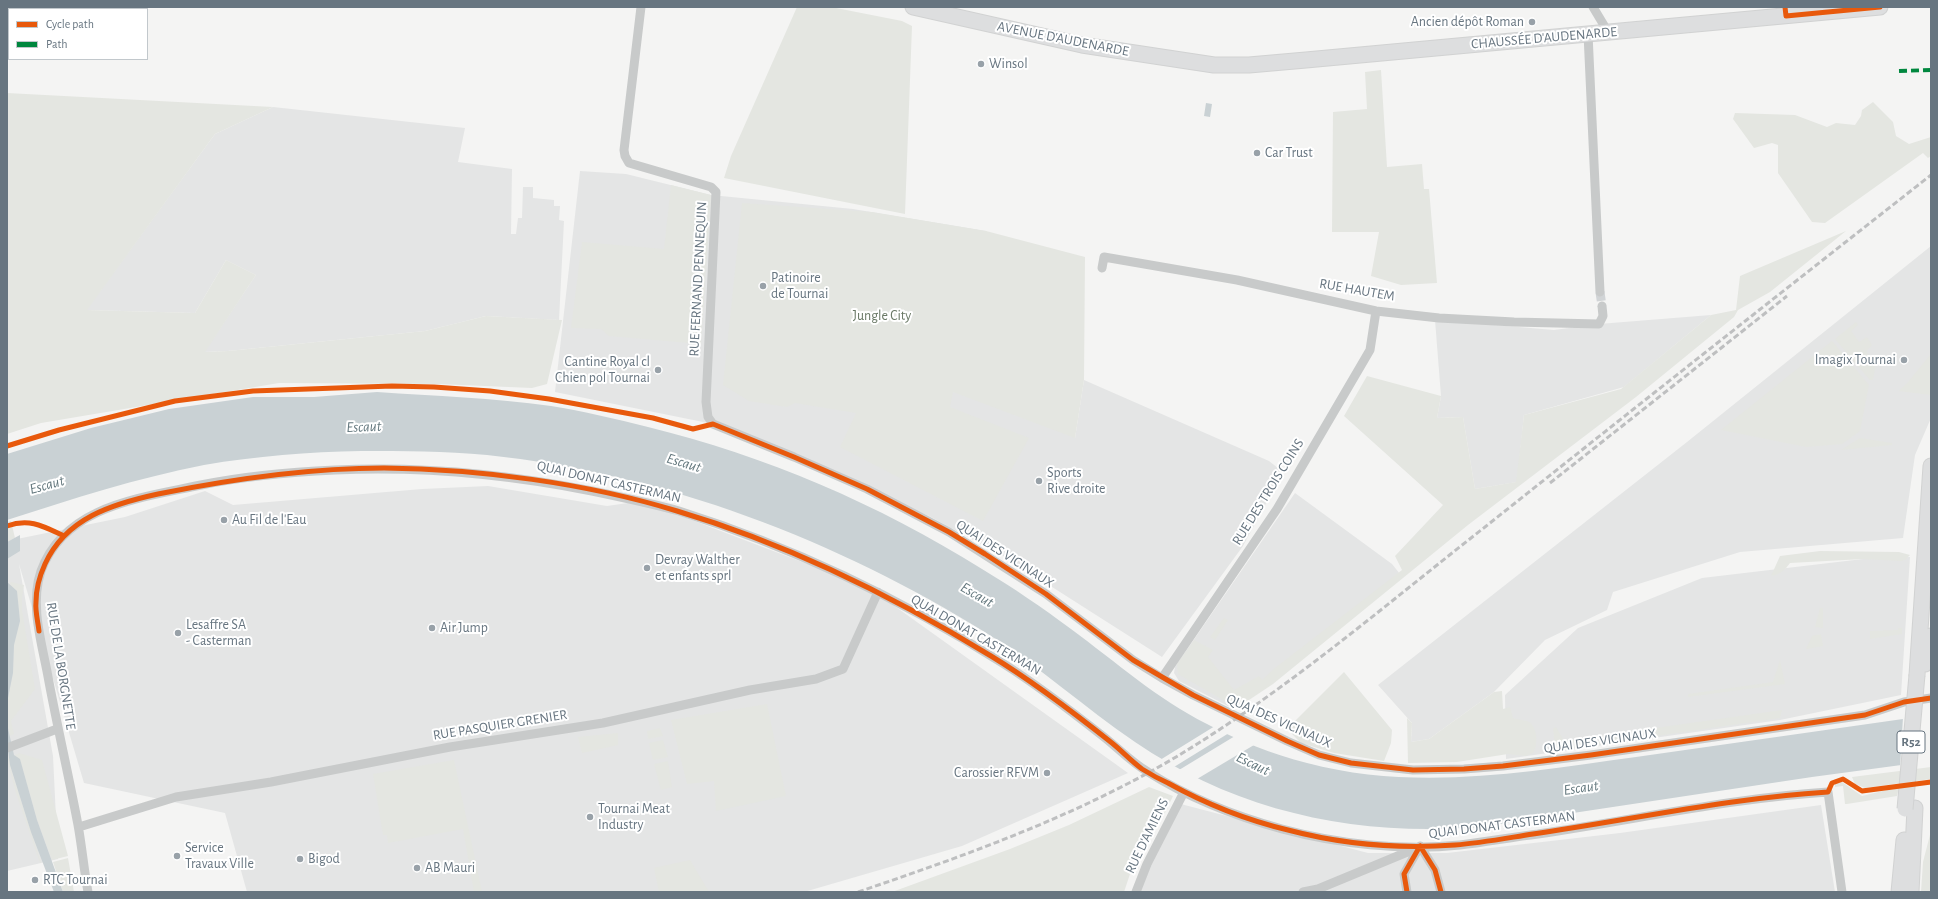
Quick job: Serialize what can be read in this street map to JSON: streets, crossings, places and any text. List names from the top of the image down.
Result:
{
  "streets": {
    "main road": ["CHAUSSÉE D'AUDENARDE", "AVENUE D'AUDENARDE", "R52"],
    "street": [
      "RUE FERNAND PENNEQUIN",
      "RUE HAUTEM",
      "QUAI DONAT CASTERMAN",
      "RUE DES TROIS COINS",
      "QUAI DES VICINAUX",
      "RUE DE LA BORGNETTE",
      "RUE PASQUIER GRENIER",
      "RUE D'AMIENS"
    ]
  },
  "crossings": [
    ["CHAUSSÉE D'AUDENARDE", "AVENUE D'AUDENARDE"],
    ["RUE FERNAND PENNEQUIN", "QUAI DES VICINAUX"],
    ["RUE HAUTEM", "RUE DES TROIS COINS"],
    ["QUAI DONAT CASTERMAN", "RUE DE LA BORGNETTE"],
    ["QUAI DONAT CASTERMAN", "RUE PASQUIER GRENIER"],
    ["QUAI DONAT CASTERMAN", "RUE D'AMIENS"],
    ["RUE DES TROIS COINS", "QUAI DES VICINAUX"],
    ["RUE DE LA BORGNETTE", "RUE PASQUIER GRENIER"]
  ],
  "water": ["Escaut"],
  "parks": ["Jungle City"],
  "places": [
    "Ancien dépôt Roman",
    "Winsol",
    "Car Trust",
    "Patinoire de Tournai",
    "Imagix Tournai",
    "Cantine Royal cl Chien pol Tournai",
    "Sports Rive droite",
    "Au Fil de l'Eau",
    "Devray Walther et enfants sprl",
    "Air Jump",
    "Lesaffre SA - Casterman",
    "Carossier RFVM",
    "Tournai Meat Industry",
    "Service Travaux Ville",
    "Bigod",
    "AB Mauri",
    "RTC Tournai"
  ],
  "legend": ["Cycle path", "Path"]
}
